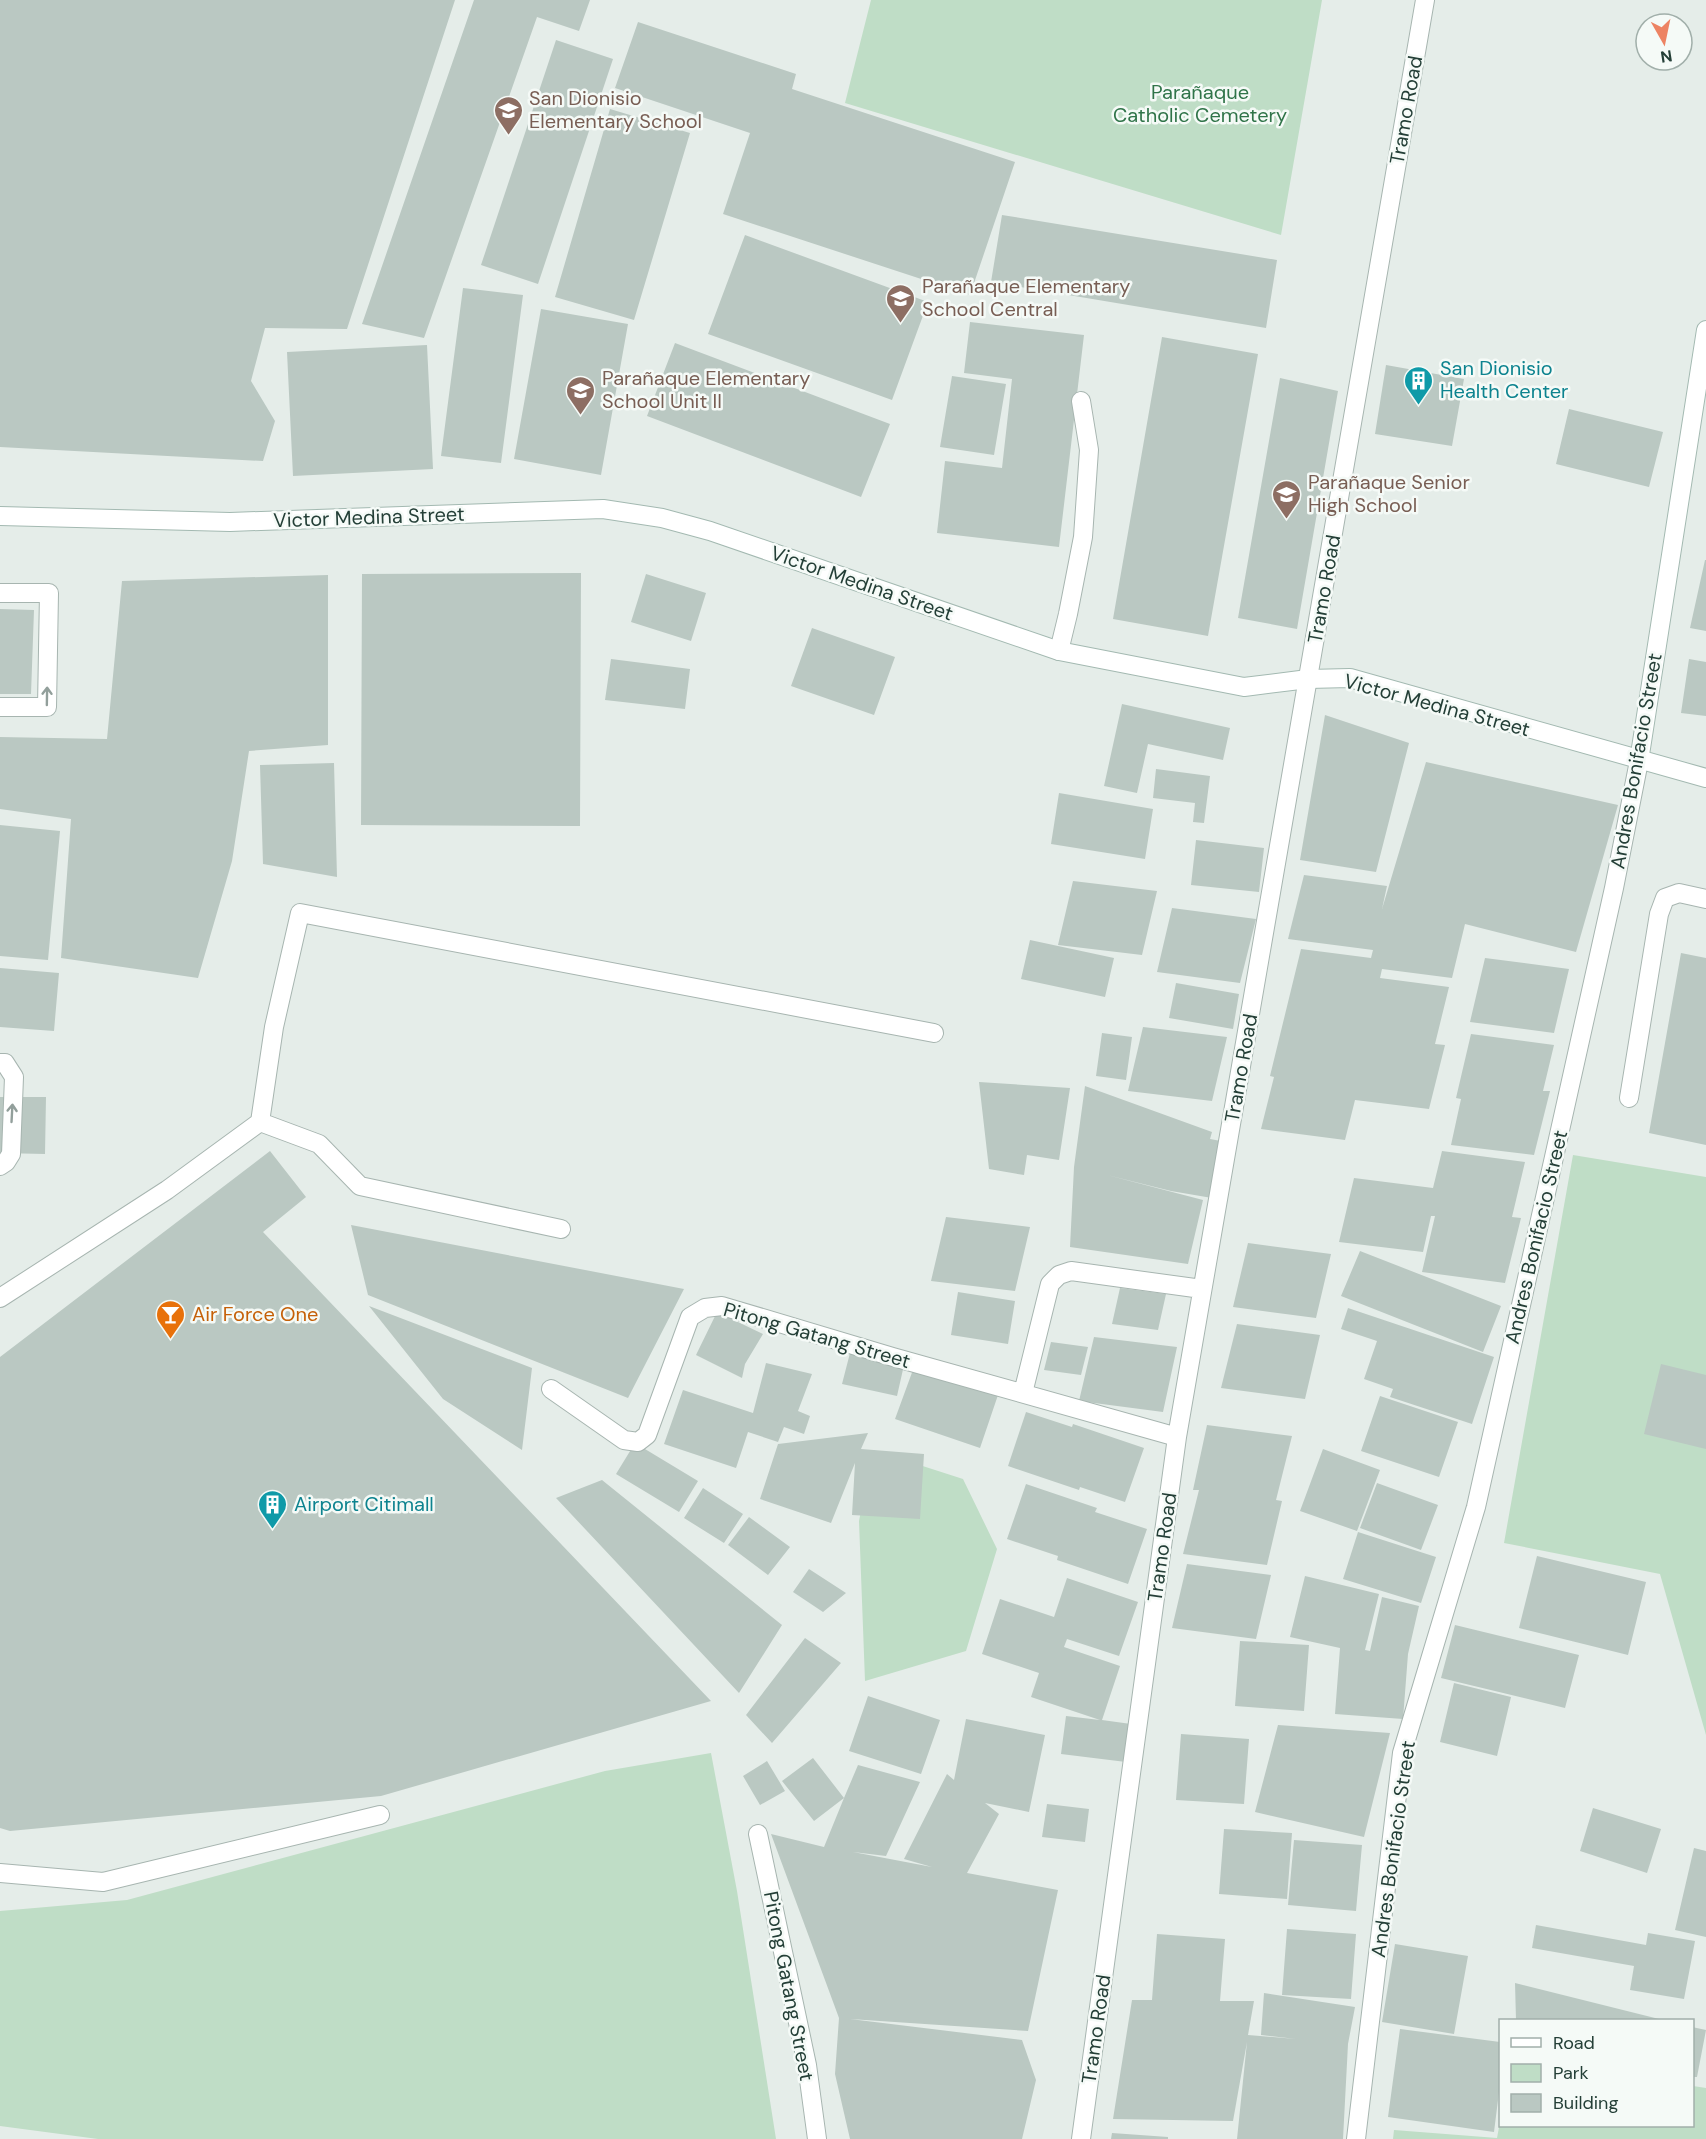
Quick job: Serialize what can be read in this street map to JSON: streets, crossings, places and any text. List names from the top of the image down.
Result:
{
  "streets": {
    "street": [
      "Tramo Road",
      "Victor Medina Street",
      "Andres Bonifacio Street",
      "Pitong Gatang Street"
    ]
  },
  "crossings": [
    ["Tramo Road", "Victor Medina Street"],
    ["Tramo Road", "Pitong Gatang Street"],
    ["Victor Medina Street", "Andres Bonifacio Street"]
  ],
  "parks": ["Parañaque Catholic Cemetery"],
  "places": {
    "school or university": [
      "San Dionisio Elementary School",
      "Parañaque Elementary School Central",
      "Parañaque Elementary School Unit II",
      "Parañaque Senior High School"
    ],
    "building": ["San Dionisio Health Center", "Airport Citimall"],
    "bar": ["Air Force One"]
  },
  "legend": ["Road", "Park", "Building"],
  "north": "bottom"
}
